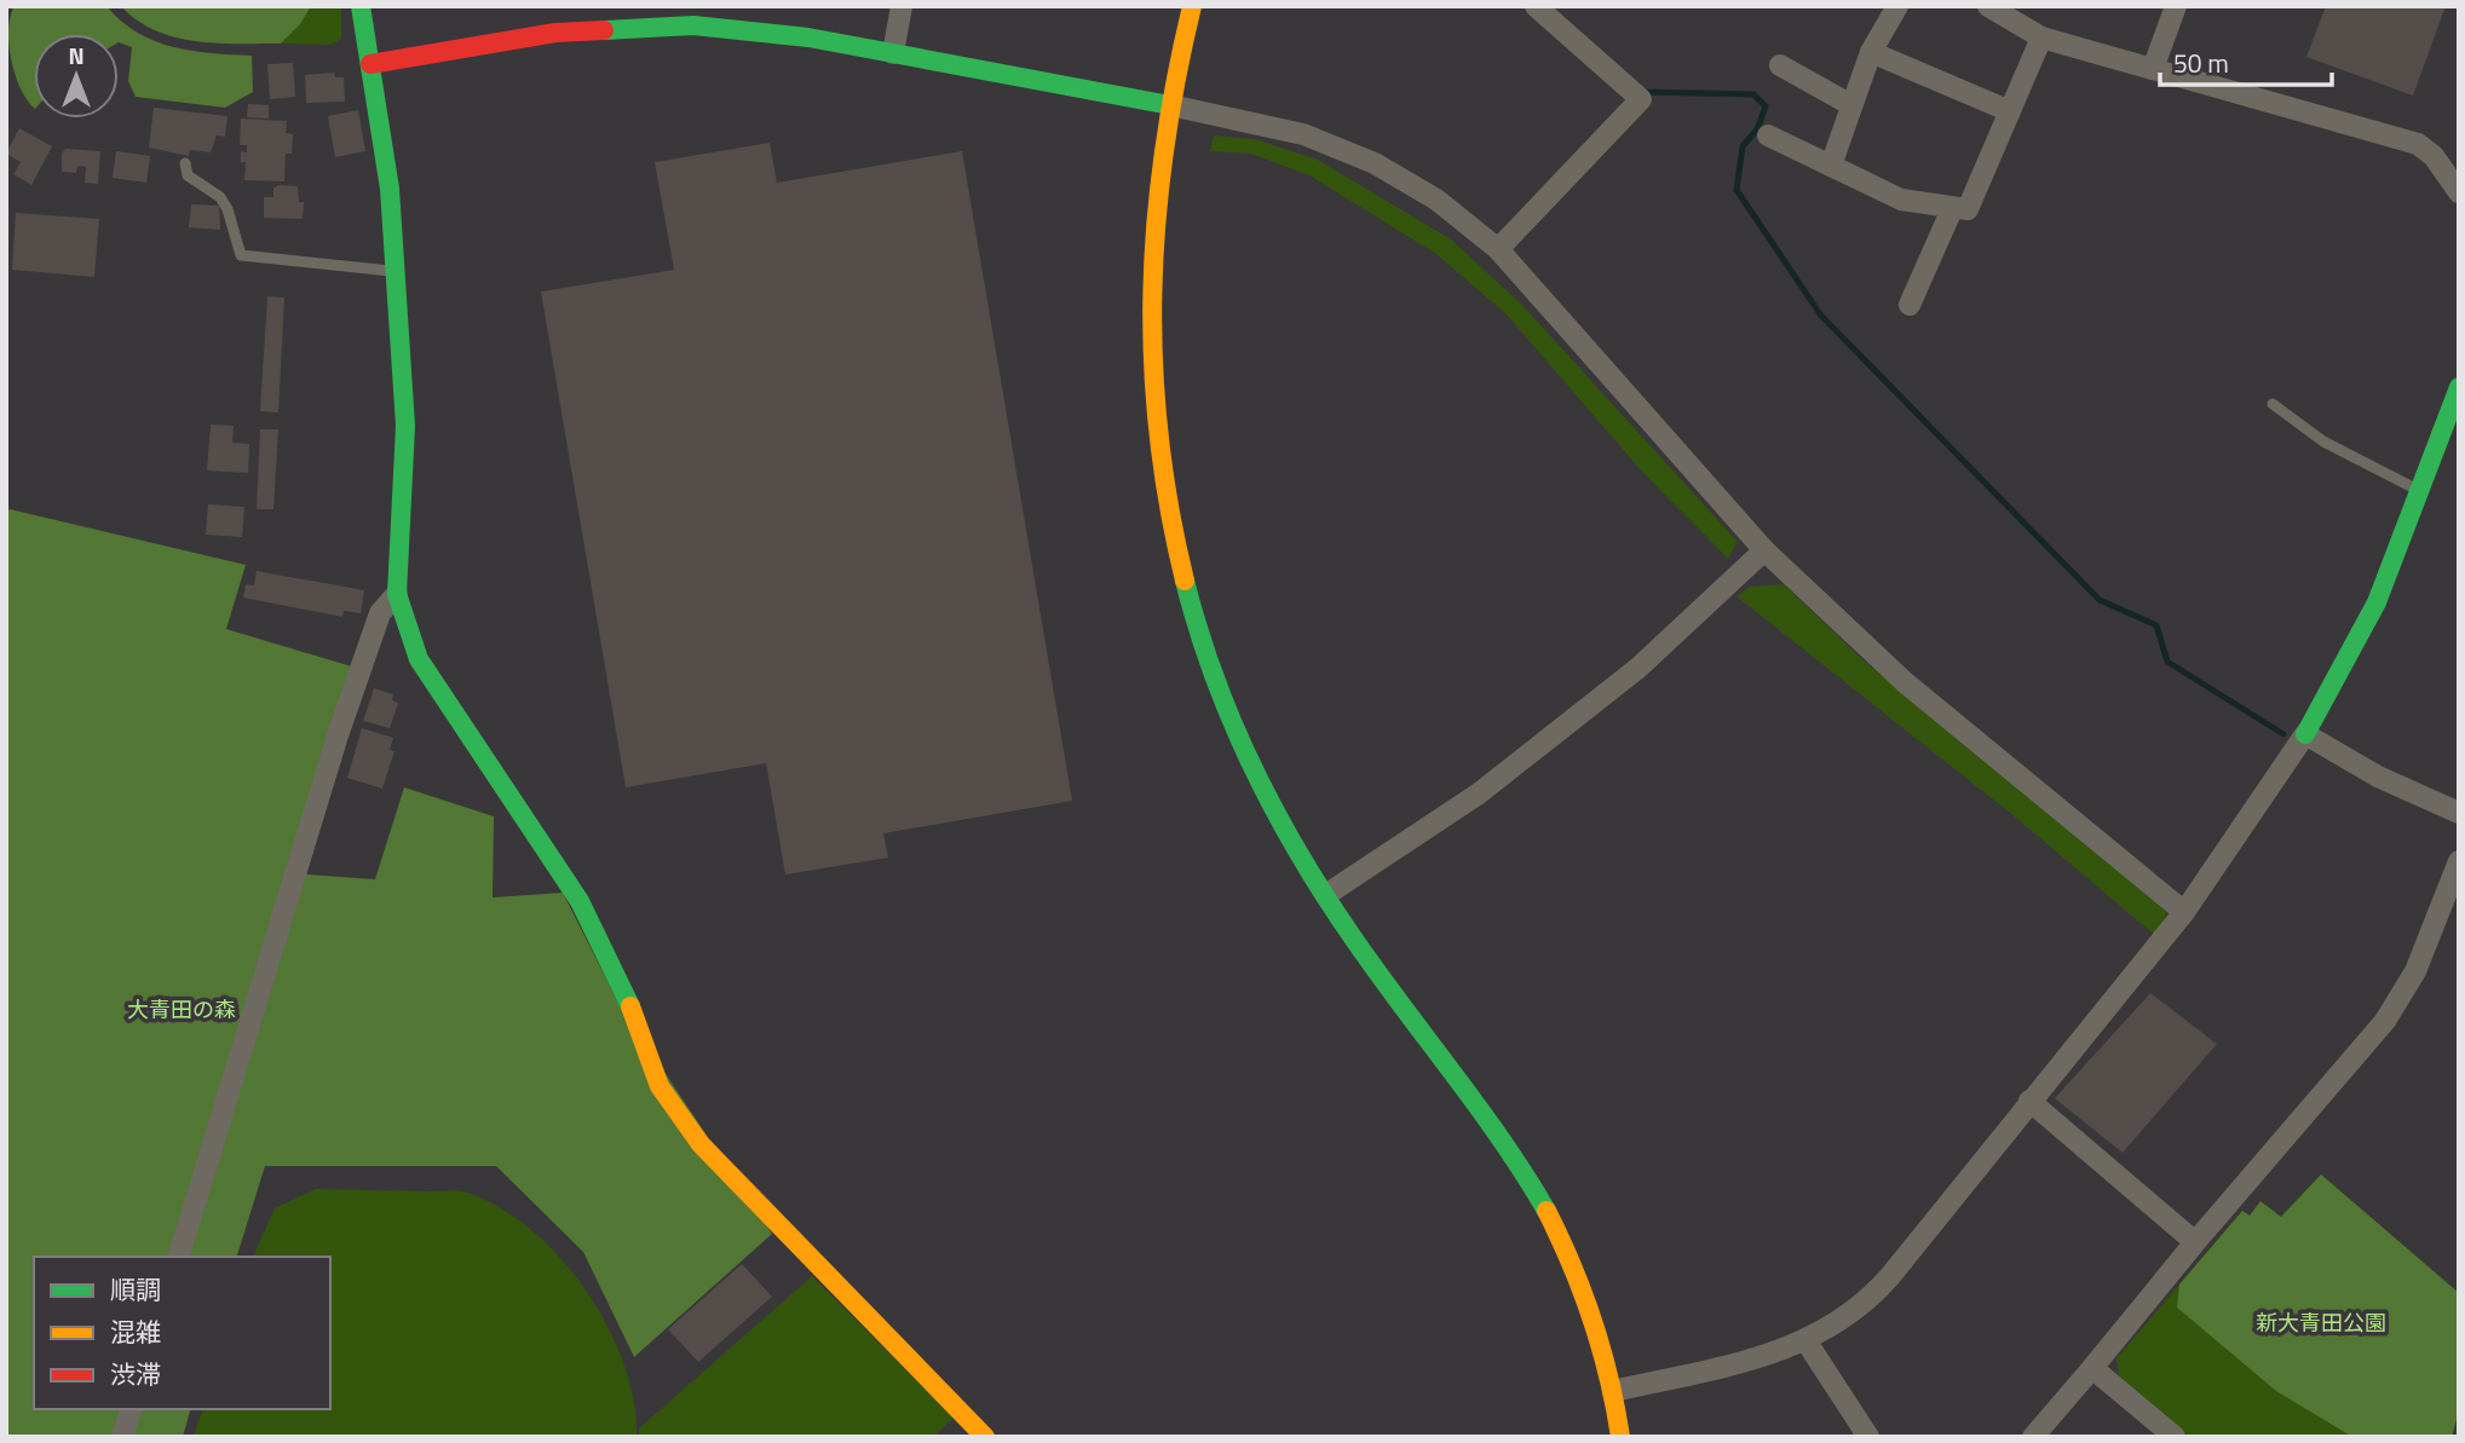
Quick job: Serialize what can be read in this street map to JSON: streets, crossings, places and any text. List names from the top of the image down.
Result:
{
  "parks": ["大青田の森", "新大青田公園"],
  "legend": ["順調", "混雑", "渋滞"],
  "scale_bar": "50 m",
  "north": "top"
}
